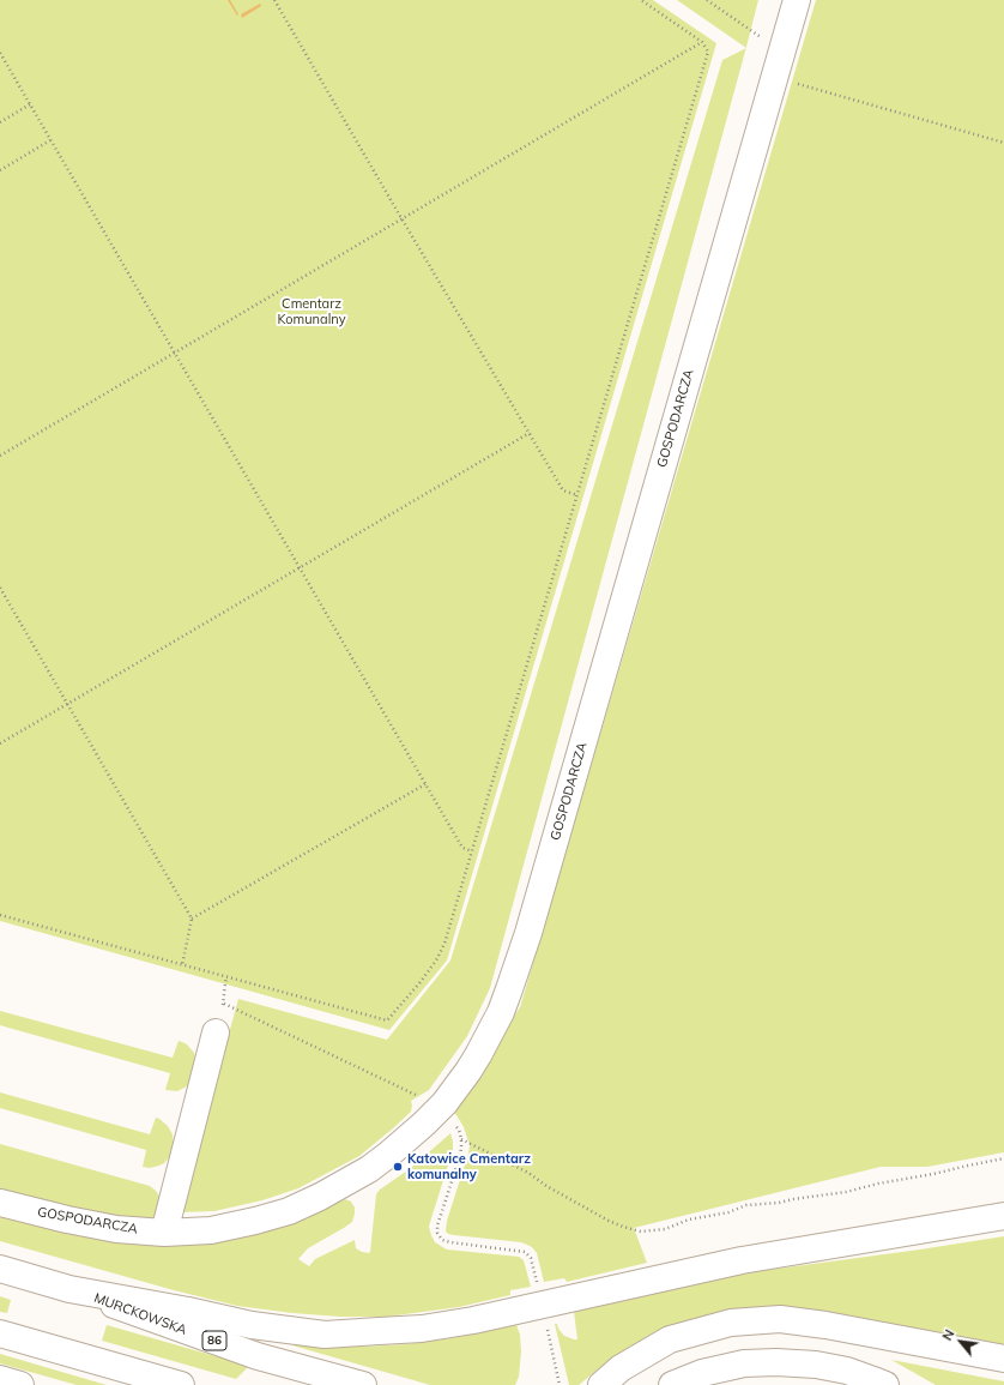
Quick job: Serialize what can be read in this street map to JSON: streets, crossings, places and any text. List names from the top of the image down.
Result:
{
  "streets": {
    "main road": ["GOSPODARCZA", "MURCKOWSKA", "86"]
  },
  "parks": ["Cmentarz Komunalny"],
  "places": ["Katowice Cmentarz komunalny"],
  "north": "top left"
}
